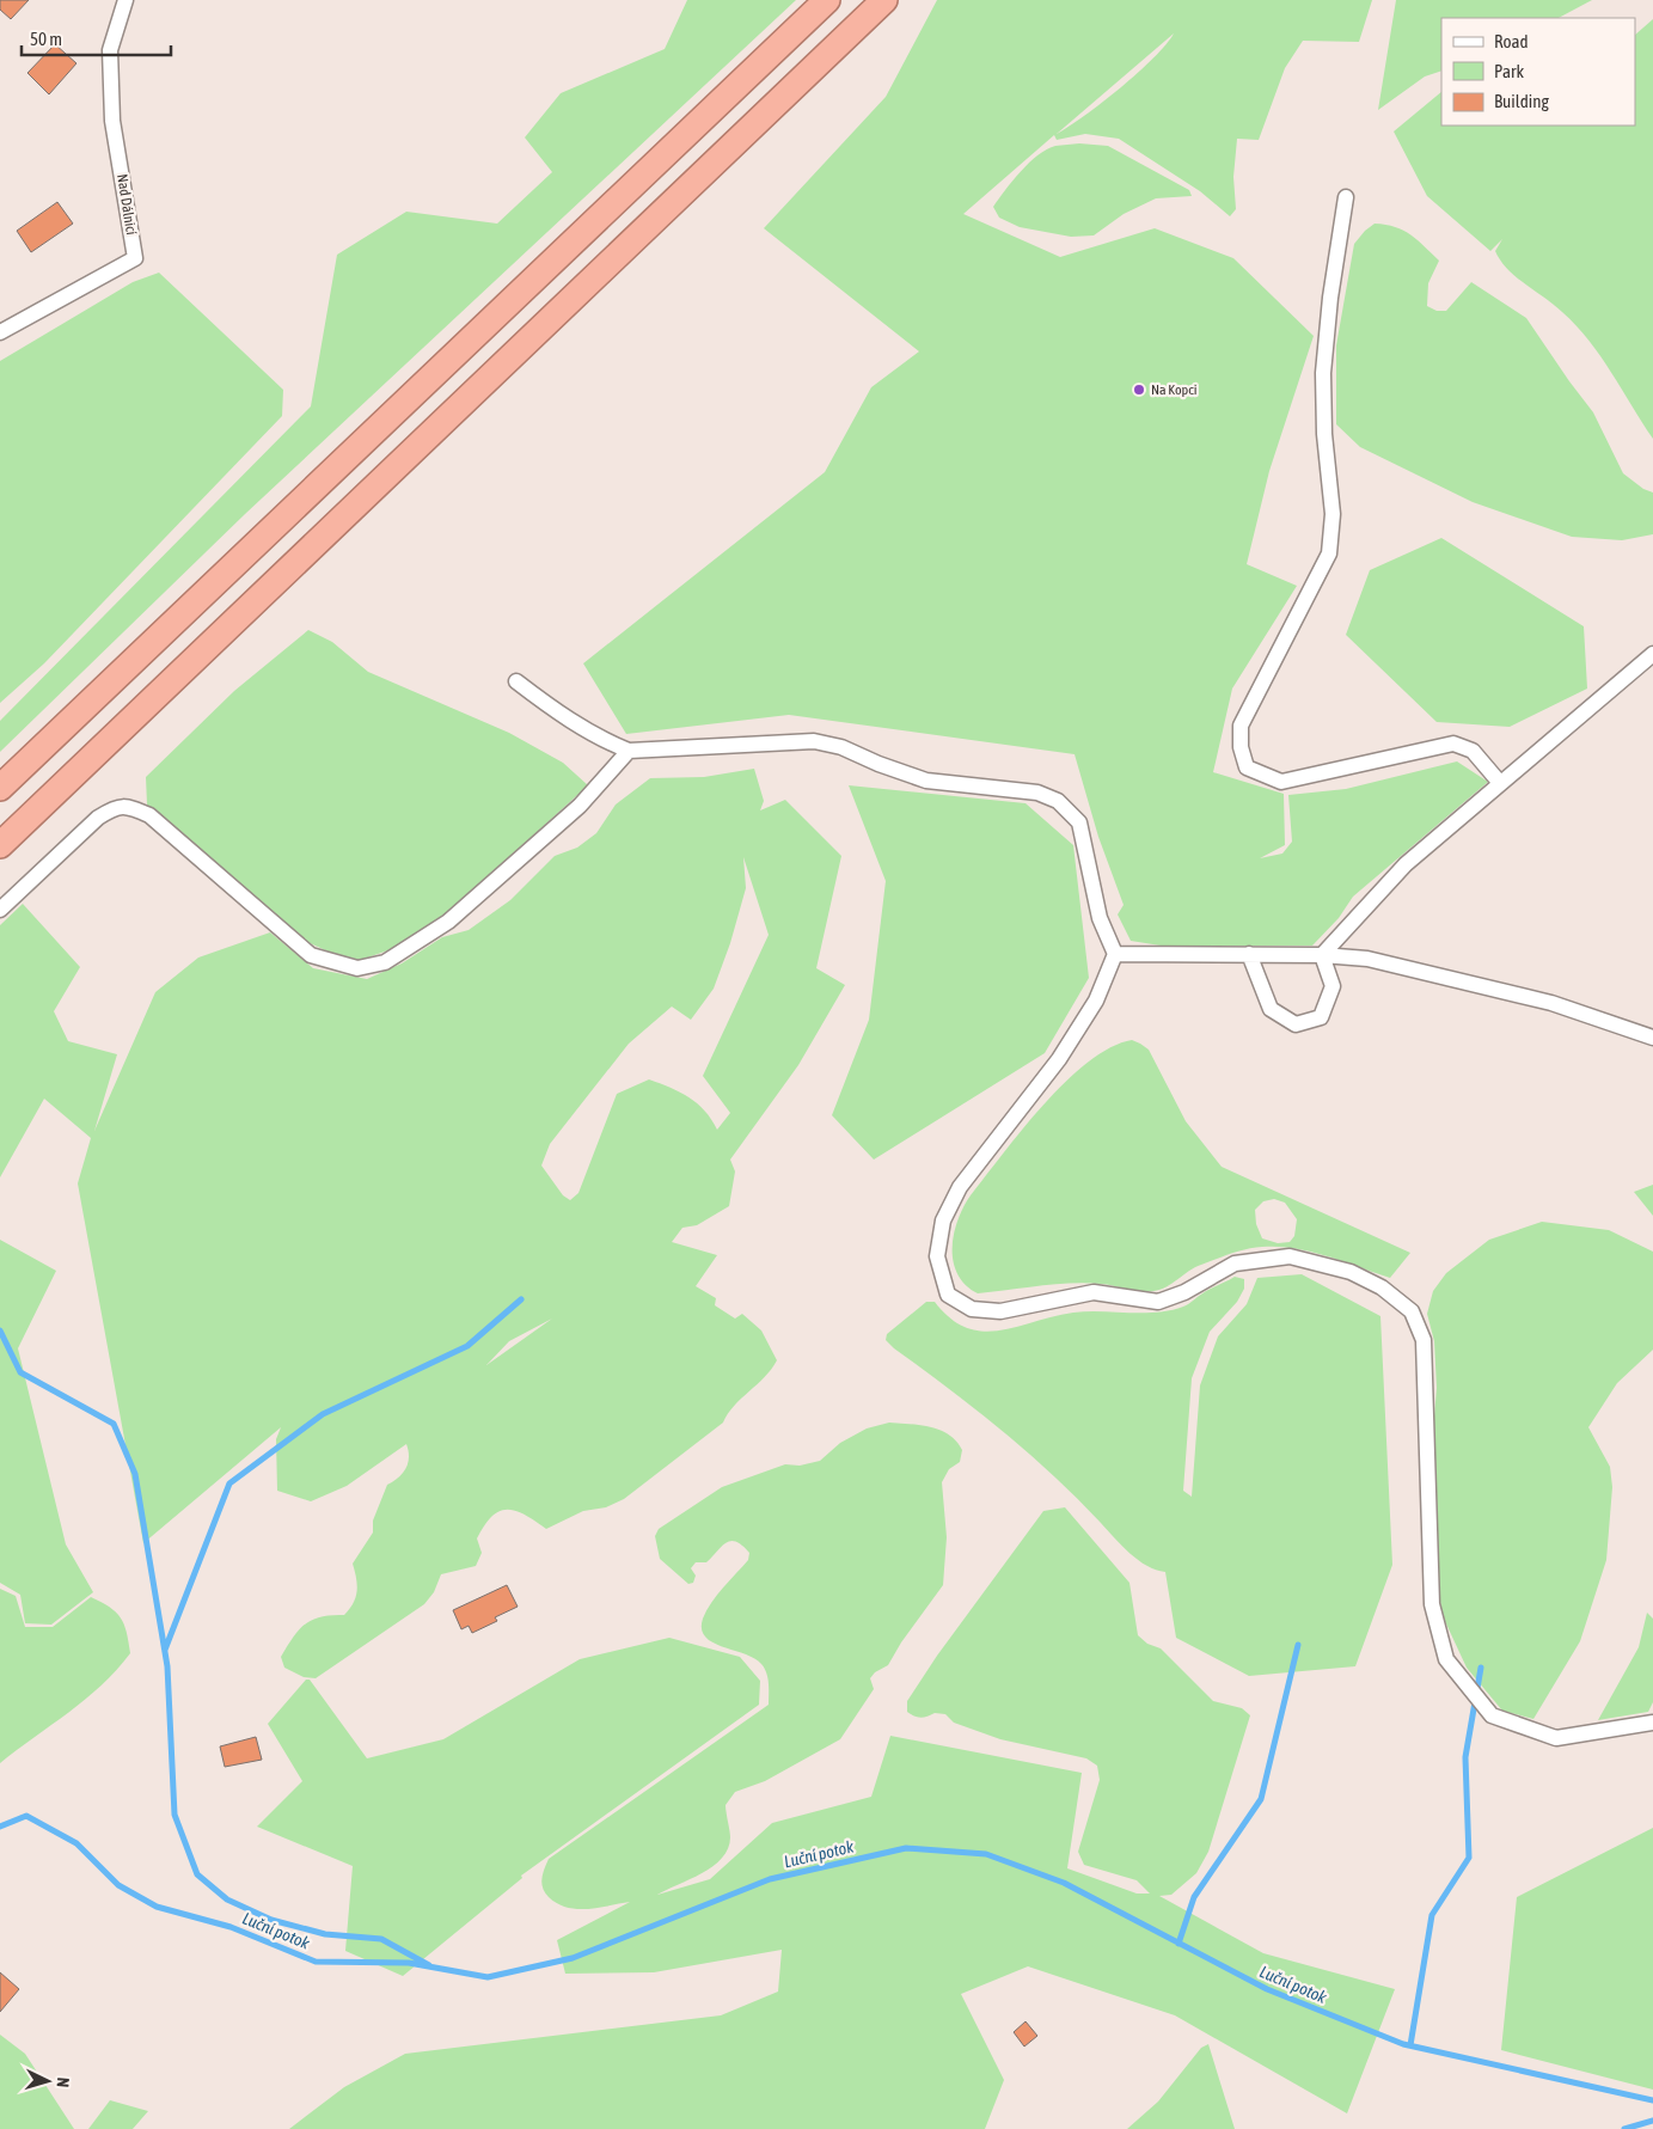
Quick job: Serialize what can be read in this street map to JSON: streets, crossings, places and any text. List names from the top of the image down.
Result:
{
  "streets": {
    "street": ["Nad Dálnicí"]
  },
  "water": ["Luční potok"],
  "places": ["Na Kopci"],
  "legend": ["Road", "Park", "Building"],
  "scale_bar": "50 m",
  "north": "right"
}
